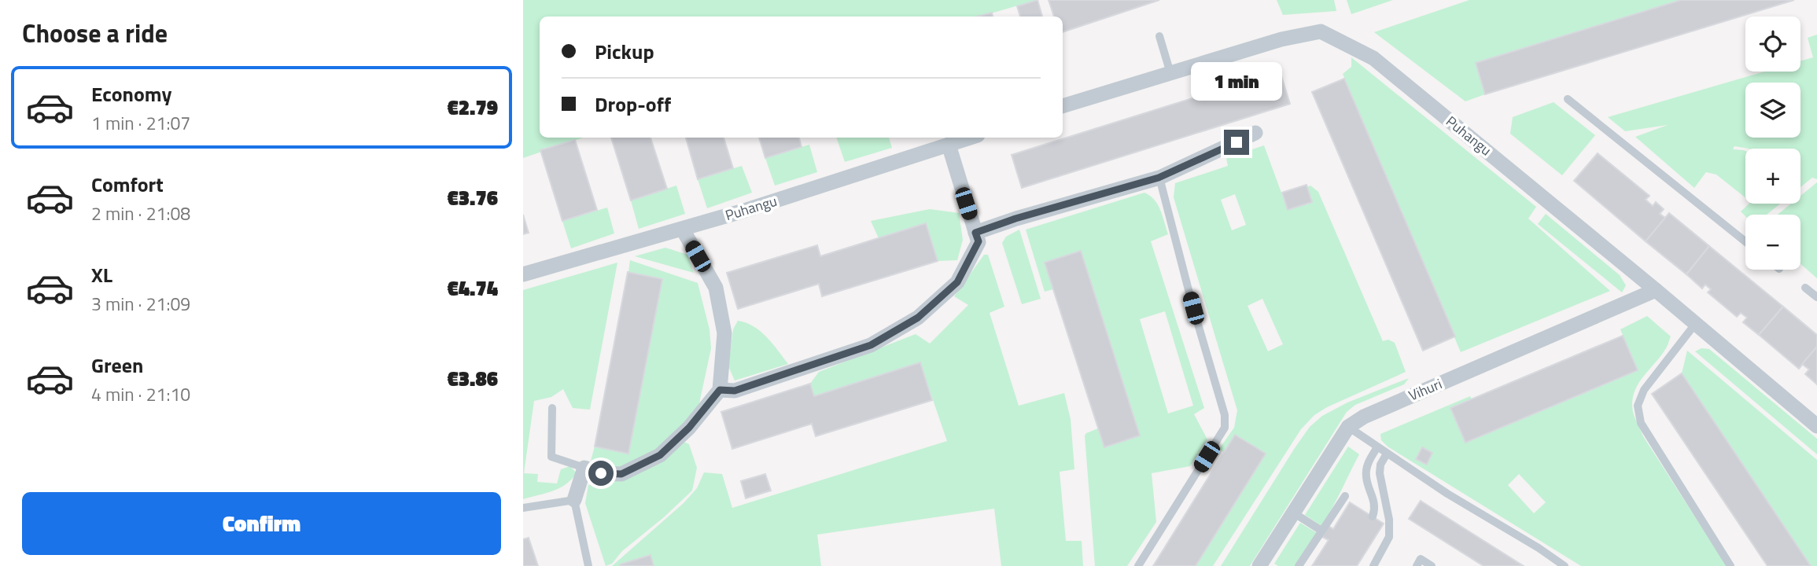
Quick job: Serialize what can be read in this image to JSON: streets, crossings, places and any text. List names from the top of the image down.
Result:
{
  "streets": {
    "street": ["Puhangu", "Vihuri"]
  },
  "crossings": [
    ["Puhangu", "Vihuri"]
  ],
  "page": {
    "heading": "Choose a ride",
    "map_buttons": ["+", "−"],
    "banner": ["Pickup", "Drop-off"],
    "bubble": "1 min",
    "list": [
      {
        "name": "Economy",
        "note": "1 min · 21:07",
        "value": "€2.79"
      },
      {
        "name": "Comfort",
        "note": "2 min · 21:08",
        "value": "€3.76"
      },
      {
        "name": "XL",
        "note": "3 min · 21:09",
        "value": "€4.74"
      },
      {
        "name": "Green",
        "note": "4 min · 21:10",
        "value": "€3.86"
      }
    ],
    "buttons": "Confirm"
  }
}
